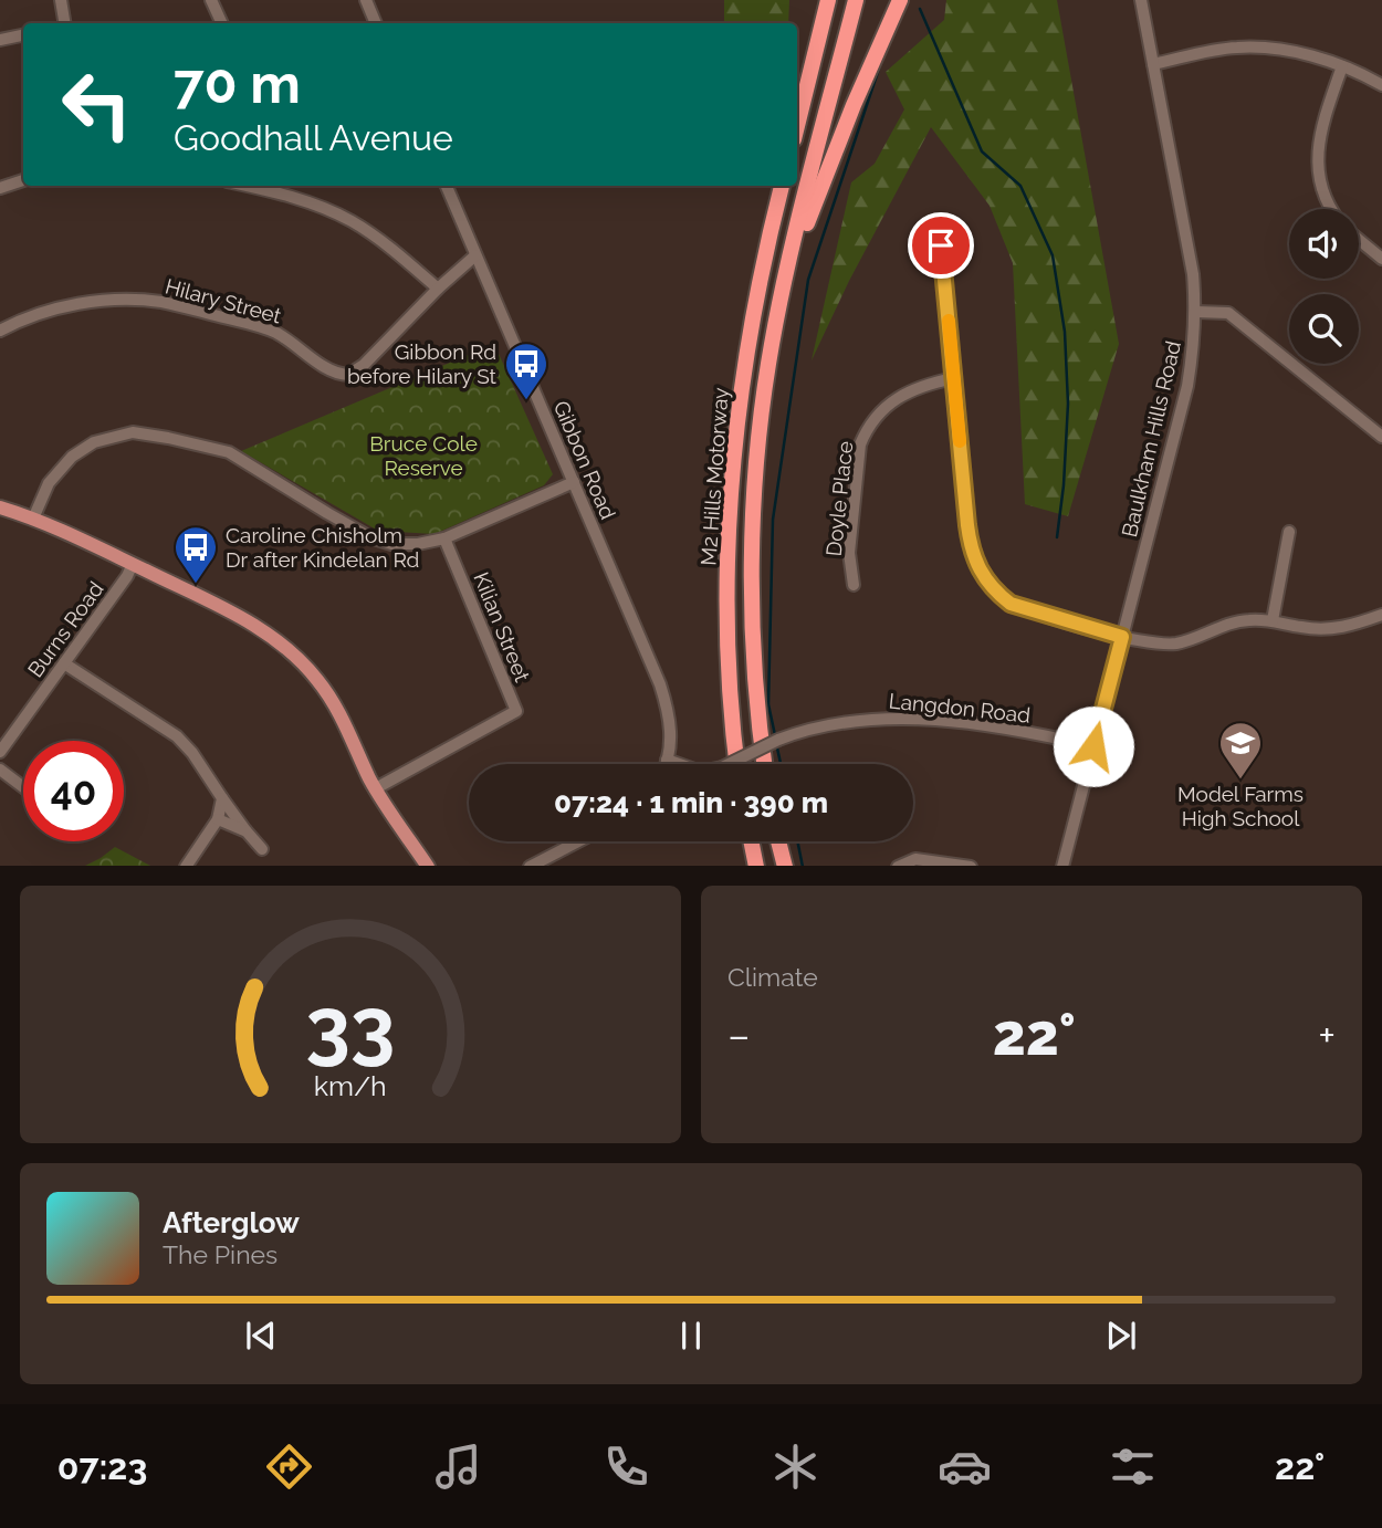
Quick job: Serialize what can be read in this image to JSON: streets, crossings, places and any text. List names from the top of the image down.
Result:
{
  "streets": {
    "highway": ["M2 Hills Motorway"],
    "street": [
      "Hilary Street",
      "Baulkham Hills Road",
      "Gibbon Road",
      "Doyle Place",
      "Kilian Street",
      "Burns Road",
      "Langdon Road"
    ]
  },
  "crossings": [
    ["Hilary Street", "Gibbon Road"],
    ["Baulkham Hills Road", "Langdon Road"],
    ["Gibbon Road", "Langdon Road"]
  ],
  "parks": ["Bruce Cole Reserve"],
  "places": {
    "bus stop": ["Gibbon Rd before Hilary St", "Caroline Chisholm Dr after Kindelan Rd"],
    "school or university": ["Model Farms High School"]
  },
  "page": {
    "turn": ["70 m", "Goodhall Avenue"],
    "limit": "40",
    "trip": "07:24 · 1 min · 390 m",
    "tile": "Climate",
    "heat": ["−", "22°", "+"],
    "song": ["Afterglow", "The Pines"],
    "tabs": ["07:23", "22°"],
    "gauge": ["33", "km/h"]
  }
}
